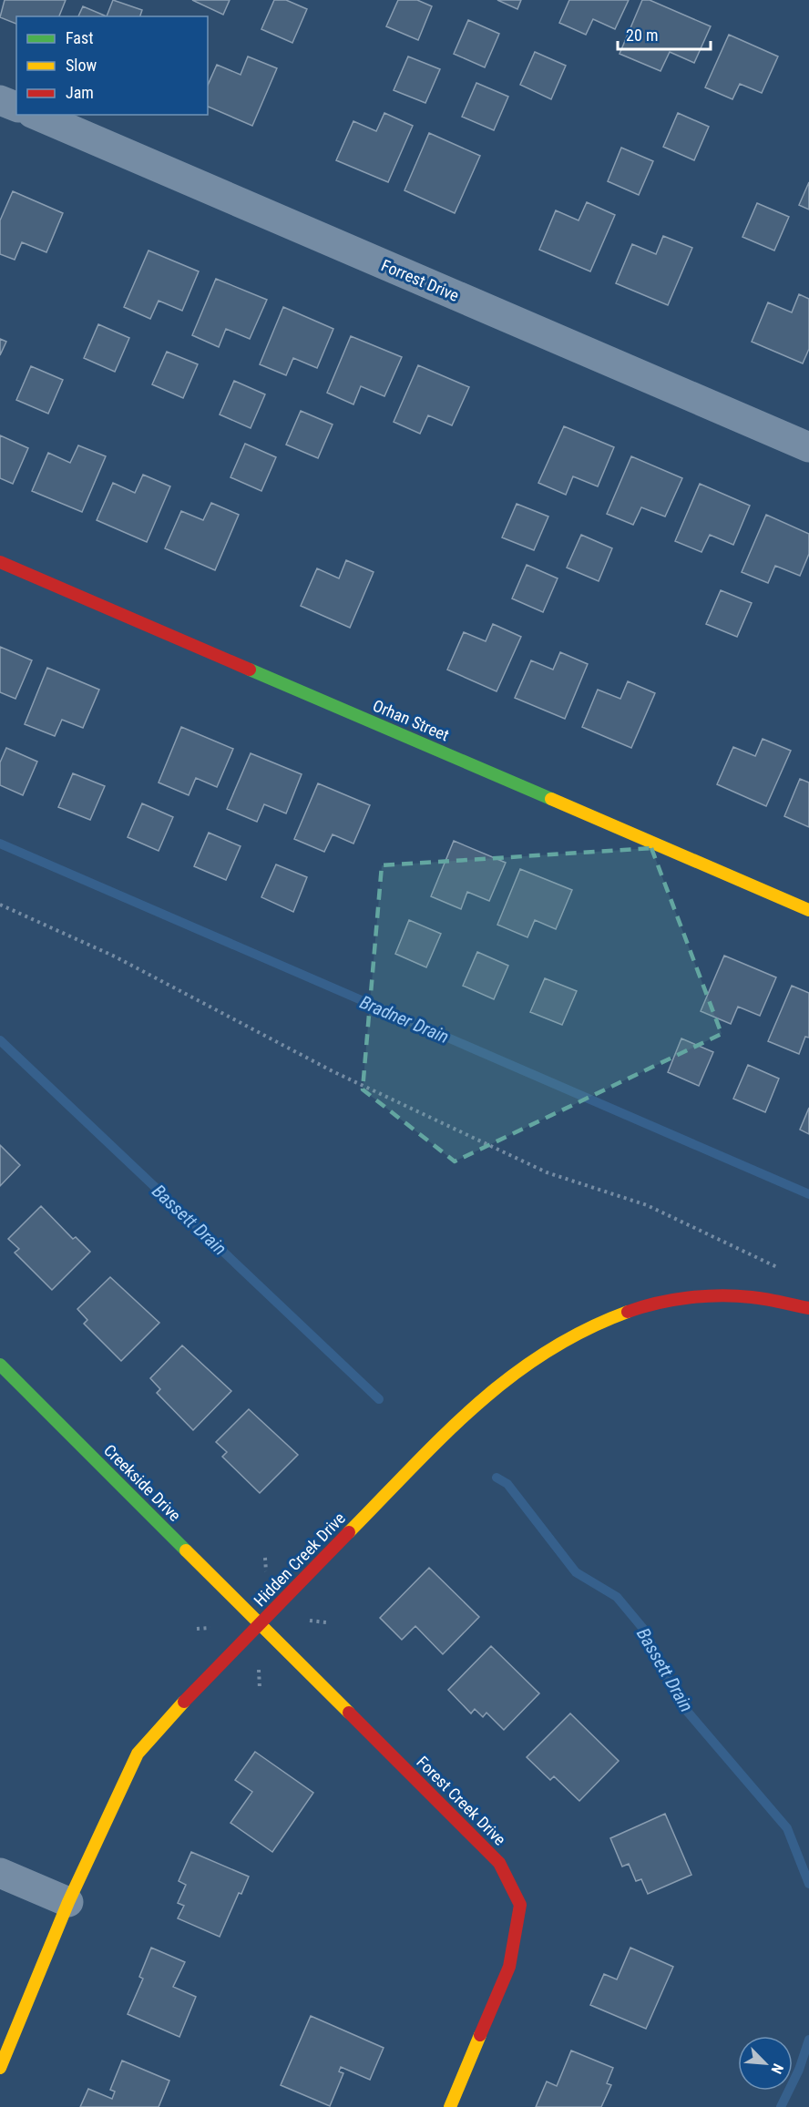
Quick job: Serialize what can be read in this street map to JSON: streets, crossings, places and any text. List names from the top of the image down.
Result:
{
  "streets": {
    "street": [
      "Forrest Drive",
      "Orhan Street",
      "Creekside Drive",
      "Hidden Creek Drive",
      "Forest Creek Drive"
    ]
  },
  "crossings": [
    ["Creekside Drive", "Hidden Creek Drive"],
    ["Creekside Drive", "Forest Creek Drive"],
    ["Hidden Creek Drive", "Forest Creek Drive"]
  ],
  "water": ["Bradner Drain", "Bassett Drain"],
  "legend": ["Fast", "Slow", "Jam"],
  "scale_bar": "20 m",
  "north": "bottom right"
}
